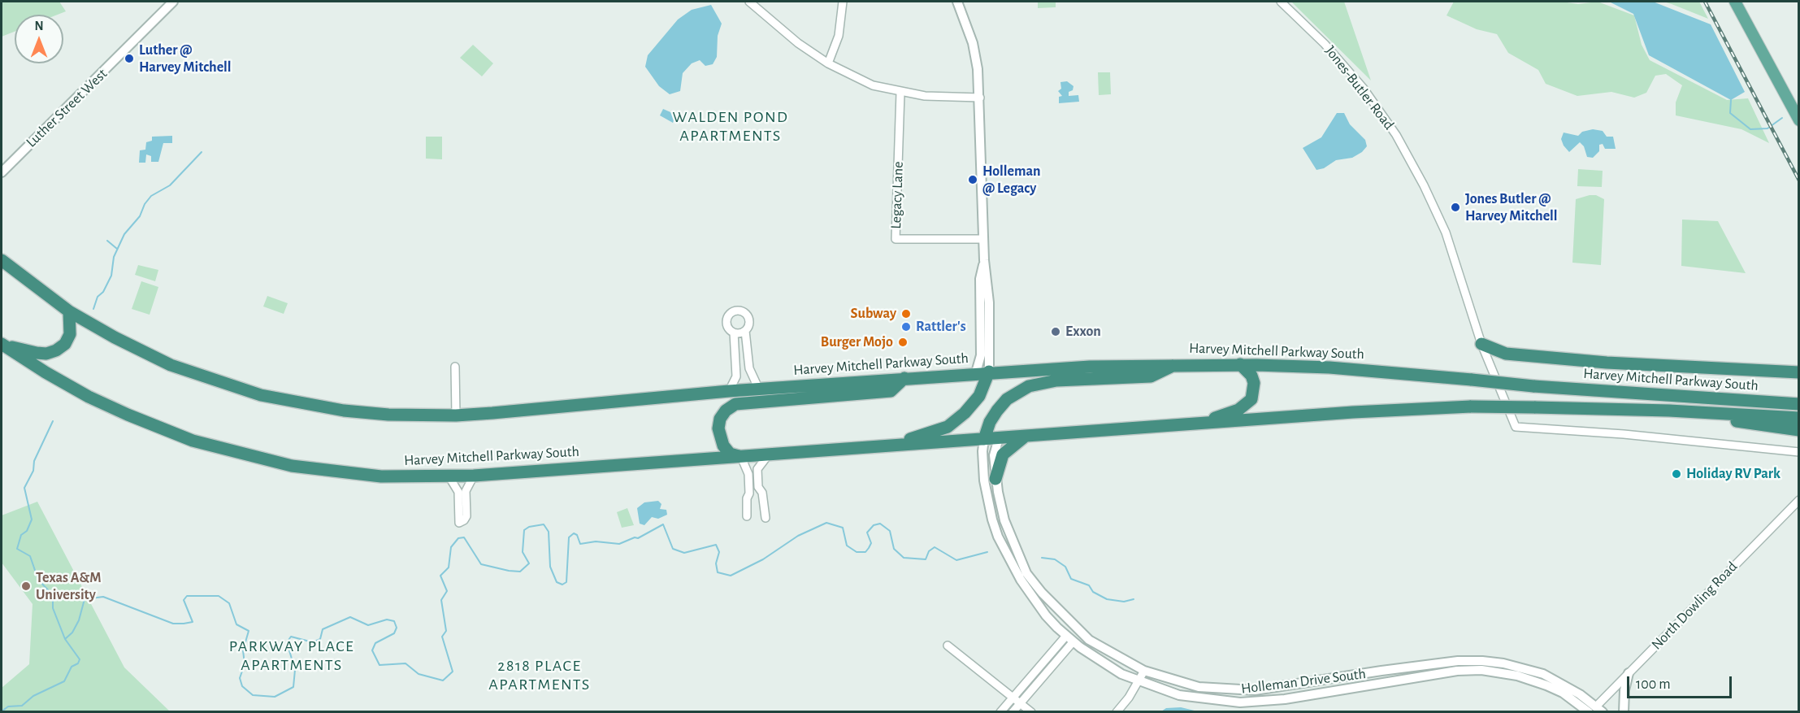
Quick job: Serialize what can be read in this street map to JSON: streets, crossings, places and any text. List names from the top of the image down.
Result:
{
  "streets": {
    "highway": ["Harvey Mitchell Parkway South"],
    "street": [
      "Jones-Butler Road",
      "Luther Street West",
      "Legacy Lane",
      "North Dowling Road",
      "Holleman Drive South"
    ]
  },
  "crossings": [
    ["Harvey Mitchell Parkway South", "Holleman Drive South"],
    ["North Dowling Road", "Holleman Drive South"]
  ],
  "districts": ["WALDEN POND APARTMENTS", "PARKWAY PLACE APARTMENTS", "2818 PLACE APARTMENTS"],
  "places": [
    "Luther @ Harvey Mitchell",
    "Holleman @ Legacy",
    "Jones Butler @ Harvey Mitchell",
    "Subway",
    "Rattler's",
    "Exxon",
    "Burger Mojo",
    "Holiday RV Park",
    "Texas A&M University"
  ],
  "scale_bar": "100 m",
  "north": "top"
}
